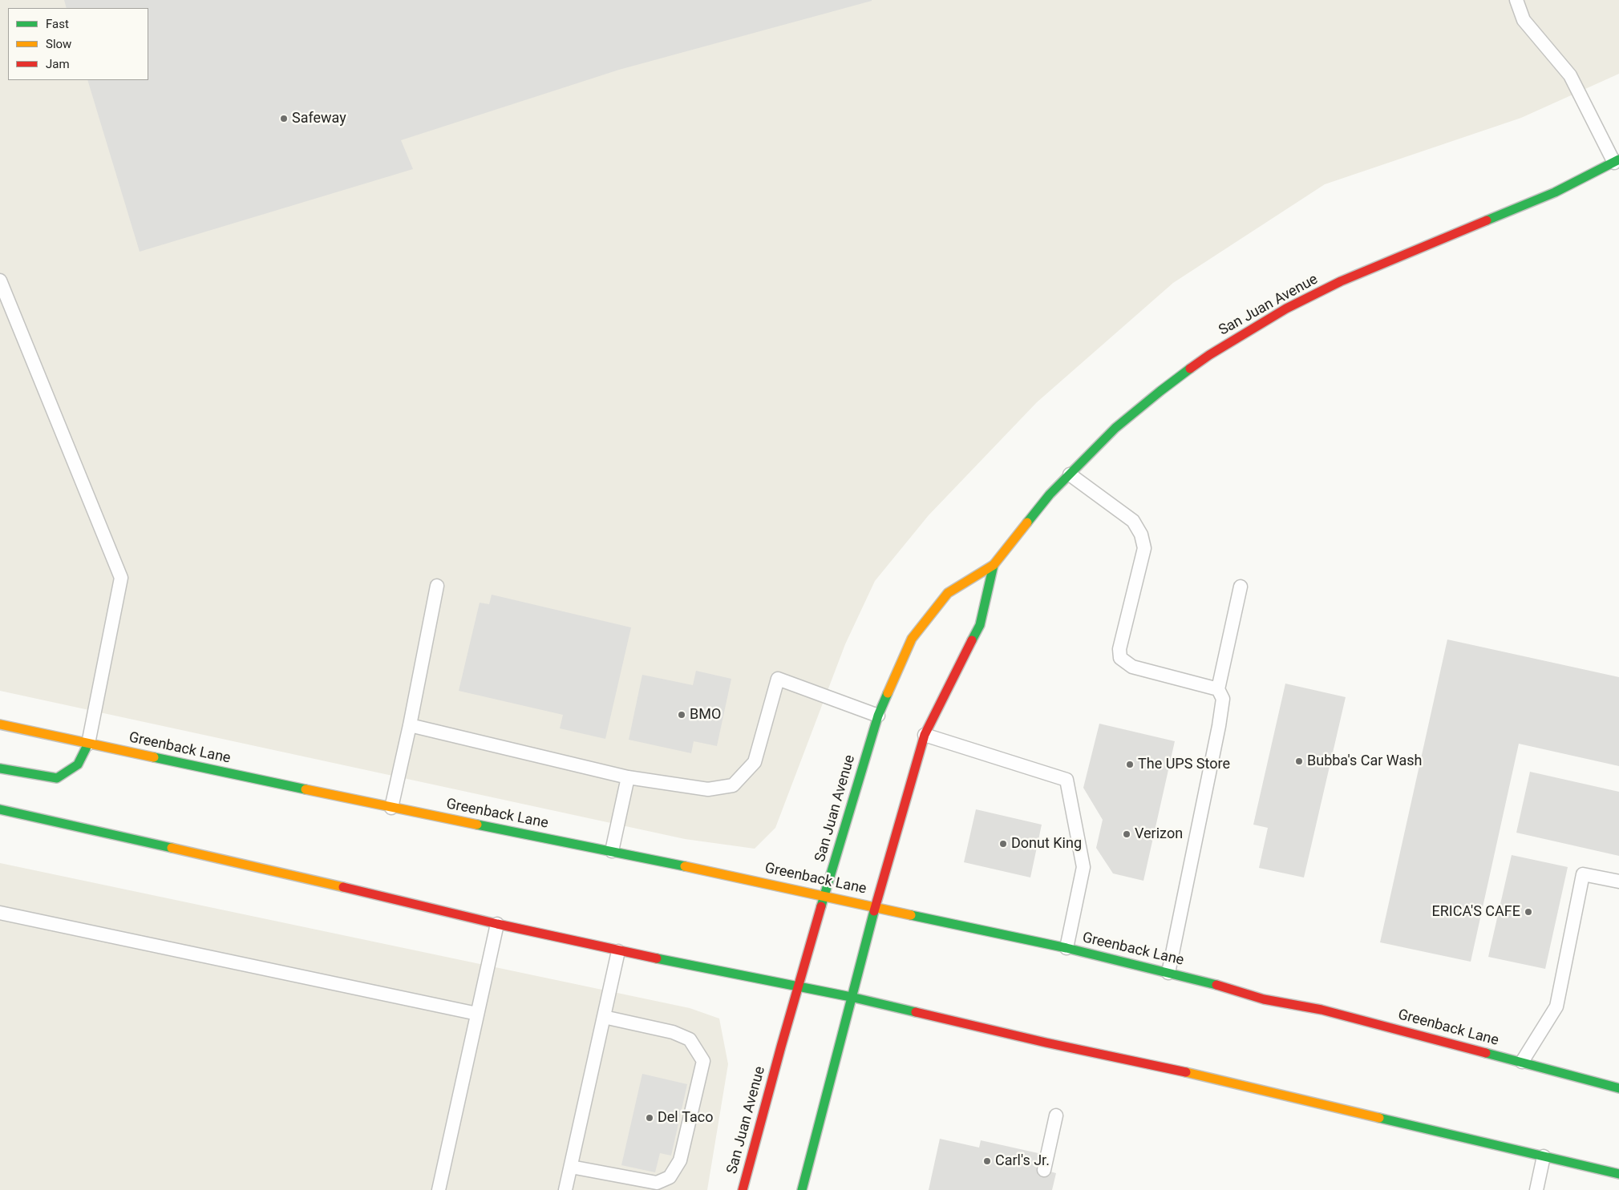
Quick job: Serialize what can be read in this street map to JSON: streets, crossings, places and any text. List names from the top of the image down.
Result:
{
  "streets": {
    "main road": ["San Juan Avenue", "Greenback Lane"]
  },
  "crossings": [
    ["San Juan Avenue", "Greenback Lane"]
  ],
  "places": [
    "Safeway",
    "BMO",
    "Bubba's Car Wash",
    "The UPS Store",
    "Verizon",
    "Donut King",
    "ERICA'S CAFE",
    "Del Taco",
    "Carl's Jr."
  ],
  "legend": ["Fast", "Slow", "Jam"]
}
